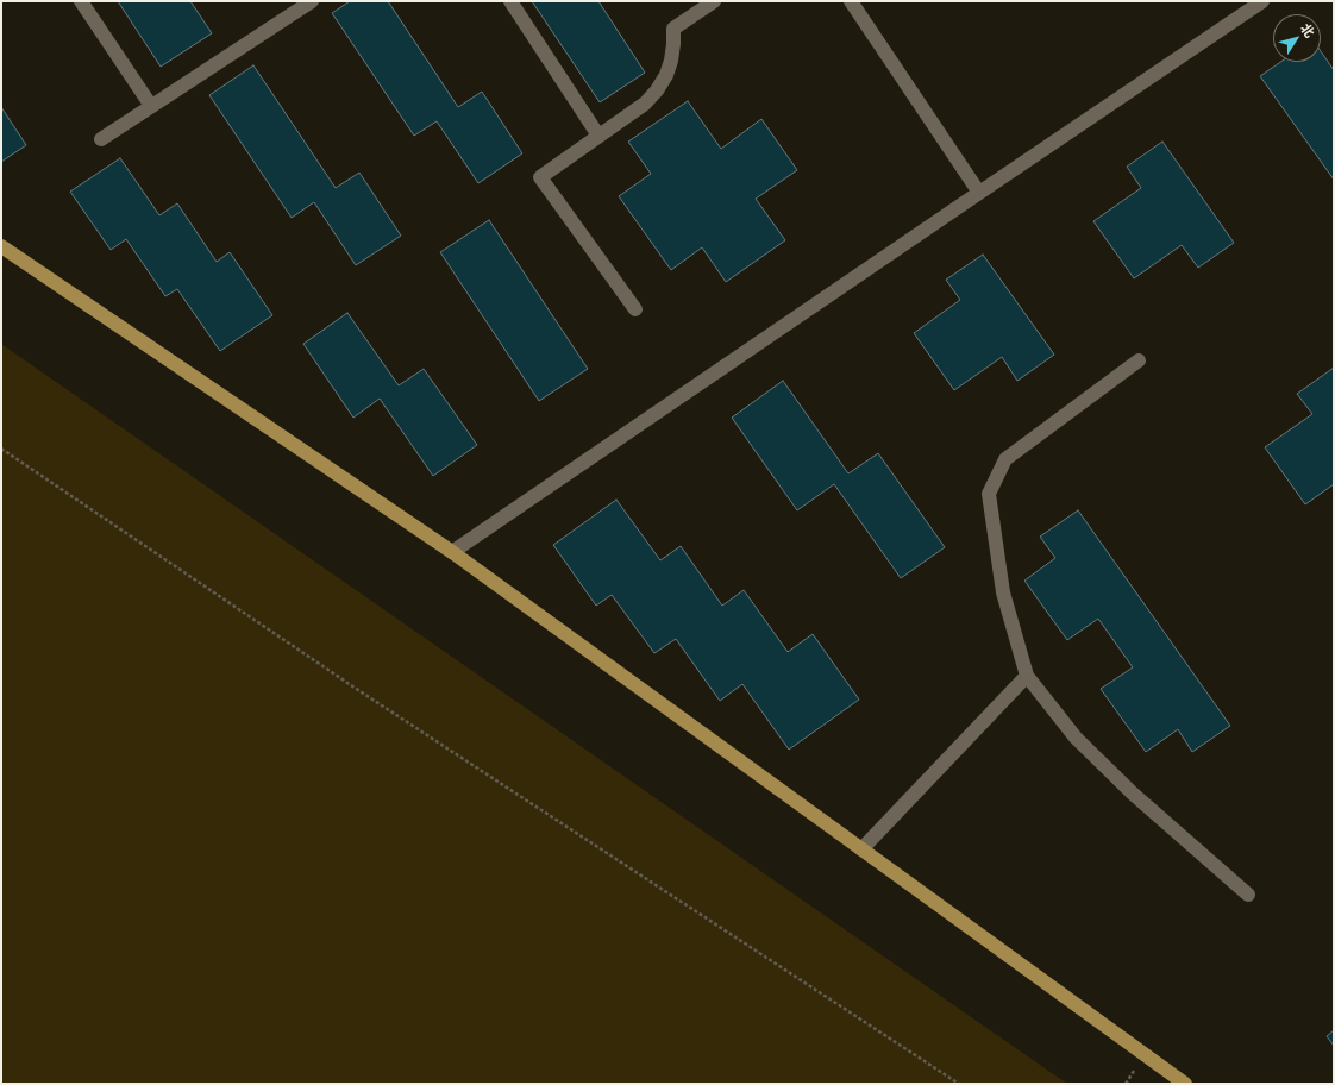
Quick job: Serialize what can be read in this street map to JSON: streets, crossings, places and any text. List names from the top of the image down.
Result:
{
  "north": "top right"
}
